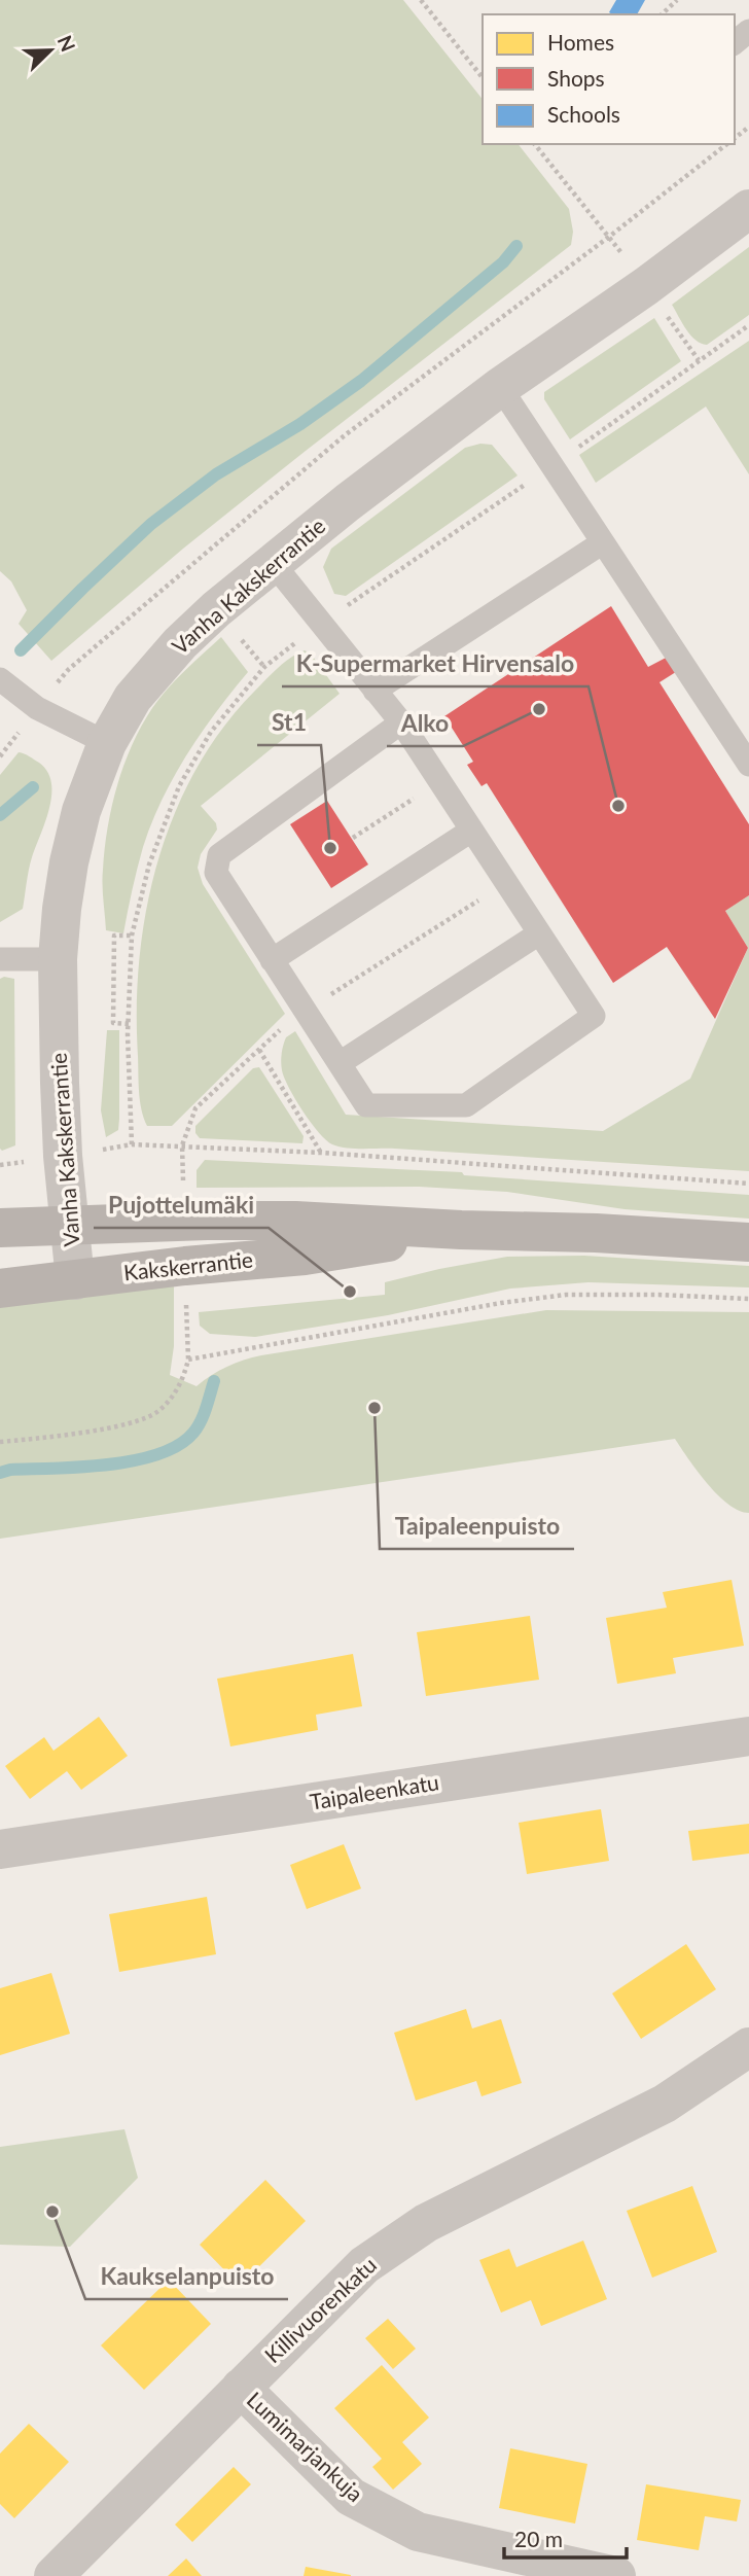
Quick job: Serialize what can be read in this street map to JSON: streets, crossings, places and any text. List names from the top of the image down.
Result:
{
  "streets": {
    "main road": ["Kakskerrantie"],
    "street": [
      "Vanha Kakskerrantie",
      "Taipaleenkatu",
      "Killivuorenkatu",
      "Lumimarjankuja"
    ]
  },
  "crossings": [
    ["Vanha Kakskerrantie", "Kakskerrantie"],
    ["Killivuorenkatu", "Lumimarjankuja"]
  ],
  "places": [
    "Alko",
    "K-Supermarket Hirvensalo",
    "St1",
    "Pujottelumäki",
    "Taipaleenpuisto",
    "Kaukselanpuisto"
  ],
  "legend": ["Homes", "Shops", "Schools"],
  "scale_bar": "20 m",
  "north": "top right"
}
